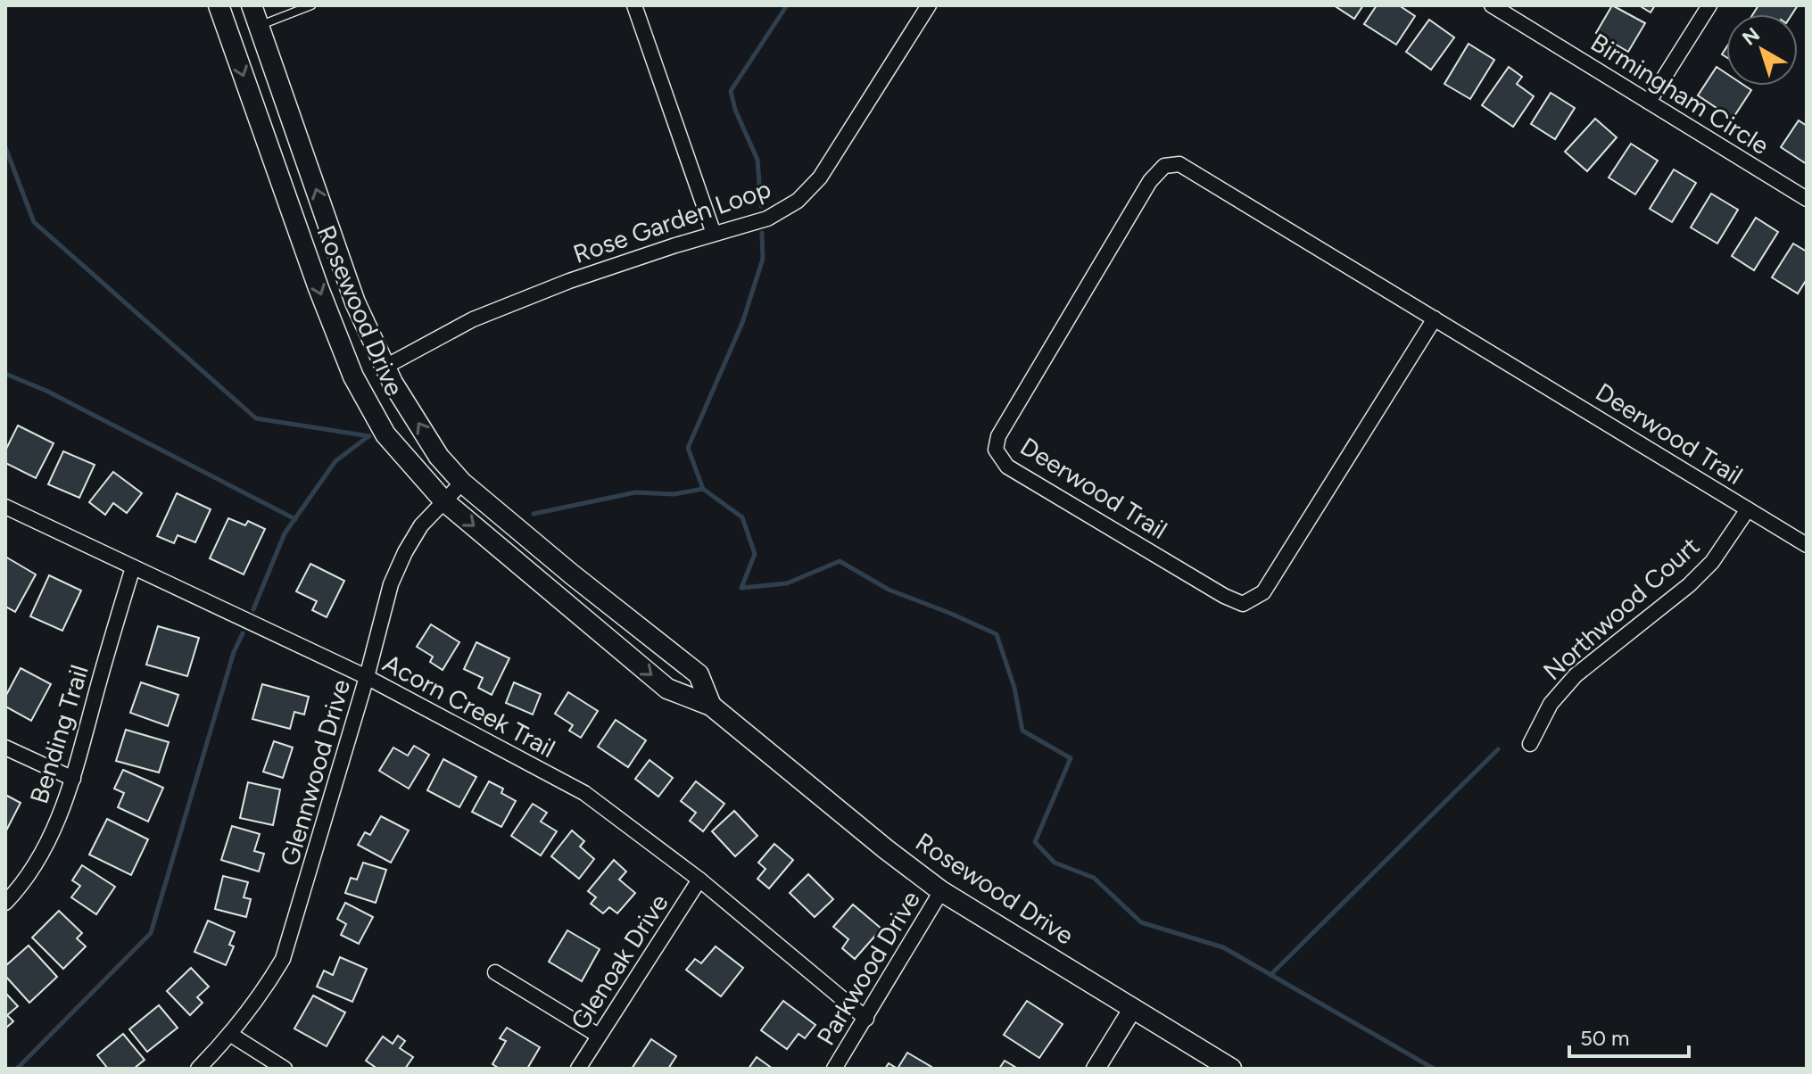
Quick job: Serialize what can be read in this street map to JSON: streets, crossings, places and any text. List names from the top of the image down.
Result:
{
  "streets": {
    "main road": ["Rosewood Drive"],
    "street": [
      "Birmingham Circle",
      "Rose Garden Loop",
      "Deerwood Trail",
      "Northwood Court",
      "Acorn Creek Trail",
      "Bending Trail",
      "Glennwood Drive",
      "Glenoak Drive",
      "Parkwood Drive"
    ]
  },
  "crossings": [
    ["Rose Garden Loop", "Rosewood Drive"],
    ["Rosewood Drive", "Glennwood Drive"],
    ["Rosewood Drive", "Parkwood Drive"],
    ["Deerwood Trail", "Northwood Court"],
    ["Acorn Creek Trail", "Bending Trail"],
    ["Acorn Creek Trail", "Glennwood Drive"],
    ["Acorn Creek Trail", "Glenoak Drive"],
    ["Acorn Creek Trail", "Parkwood Drive"]
  ],
  "scale_bar": "50 m",
  "north": "top left"
}
